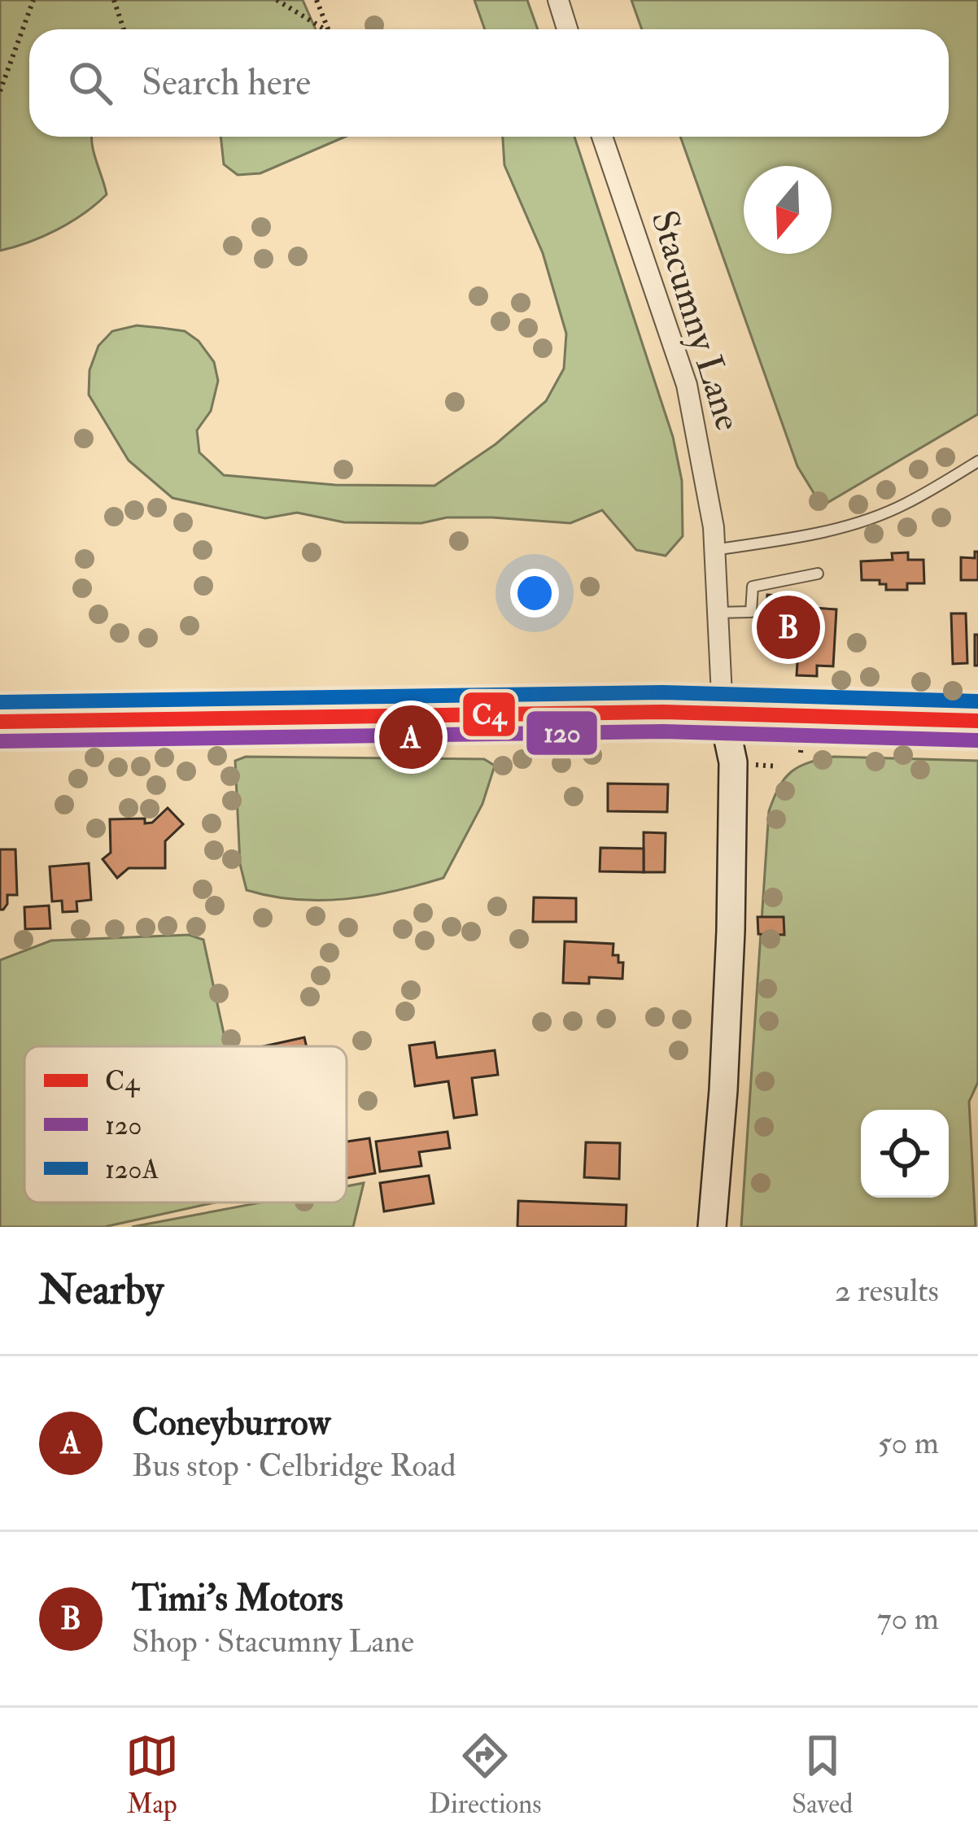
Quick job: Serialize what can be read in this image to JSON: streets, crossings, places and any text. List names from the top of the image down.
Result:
{
  "streets": {
    "street": ["Stacumny Lane"]
  },
  "lines": ["transit line 120A", "transit line C4", "transit line 120"],
  "legend": ["C4", "120", "120A"],
  "north": "bottom",
  "page": {
    "search": "Search here",
    "pins": ["B", "A"],
    "heading": ["Nearby", "2 results"],
    "list": [
      {
        "mark": "A",
        "name": "Coneyburrow",
        "note": "Bus stop · Celbridge Road",
        "value": "50 m"
      },
      {
        "mark": "B",
        "name": "Timi's Motors",
        "note": "Shop · Stacumny Lane",
        "value": "70 m"
      }
    ],
    "nav": ["Map", "Directions", "Saved"]
  }
}
